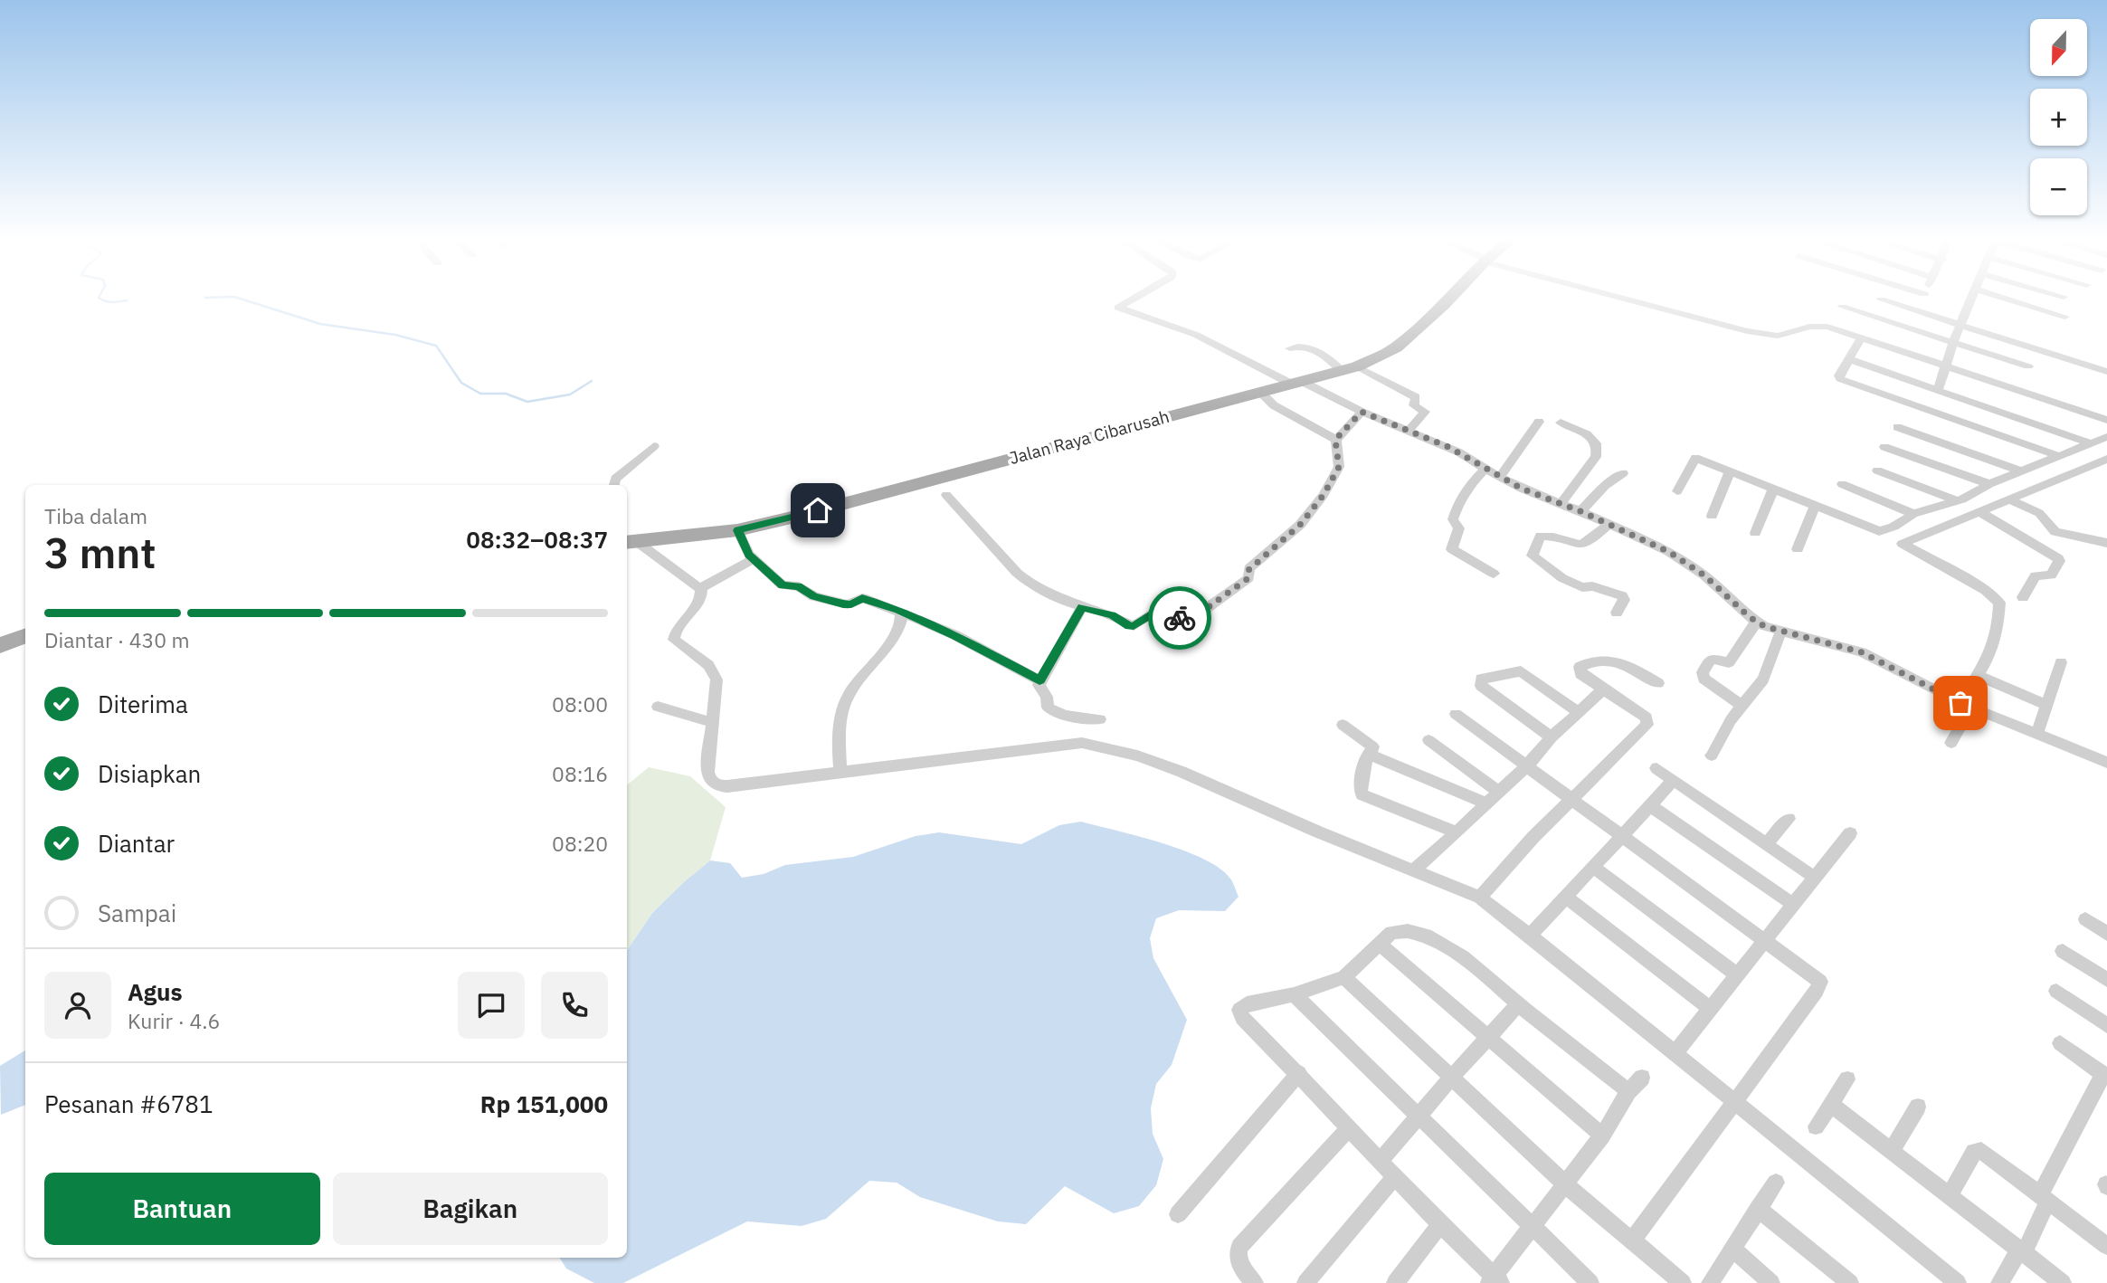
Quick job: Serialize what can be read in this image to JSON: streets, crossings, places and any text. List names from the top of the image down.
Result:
{
  "streets": {
    "main road": ["Jalan Raya Cibarusah"]
  },
  "north": "bottom",
  "page": {
    "map_buttons": ["+", "−"],
    "heading": ["3 mnt", "Tiba dalam", "08:32–08:37"],
    "panel": [
      "Agus",
      "Kurir · 4.6",
      "Pesanan #6781",
      "Rp 151,000"
    ],
    "bar": "Diantar · 430 m",
    "list": [
      ["Diterima", "08:00"],
      ["Disiapkan", "08:16"],
      ["Diantar", "08:20"],
      "Sampai"
    ],
    "buttons": ["Bantuan", "Bagikan"]
  }
}
